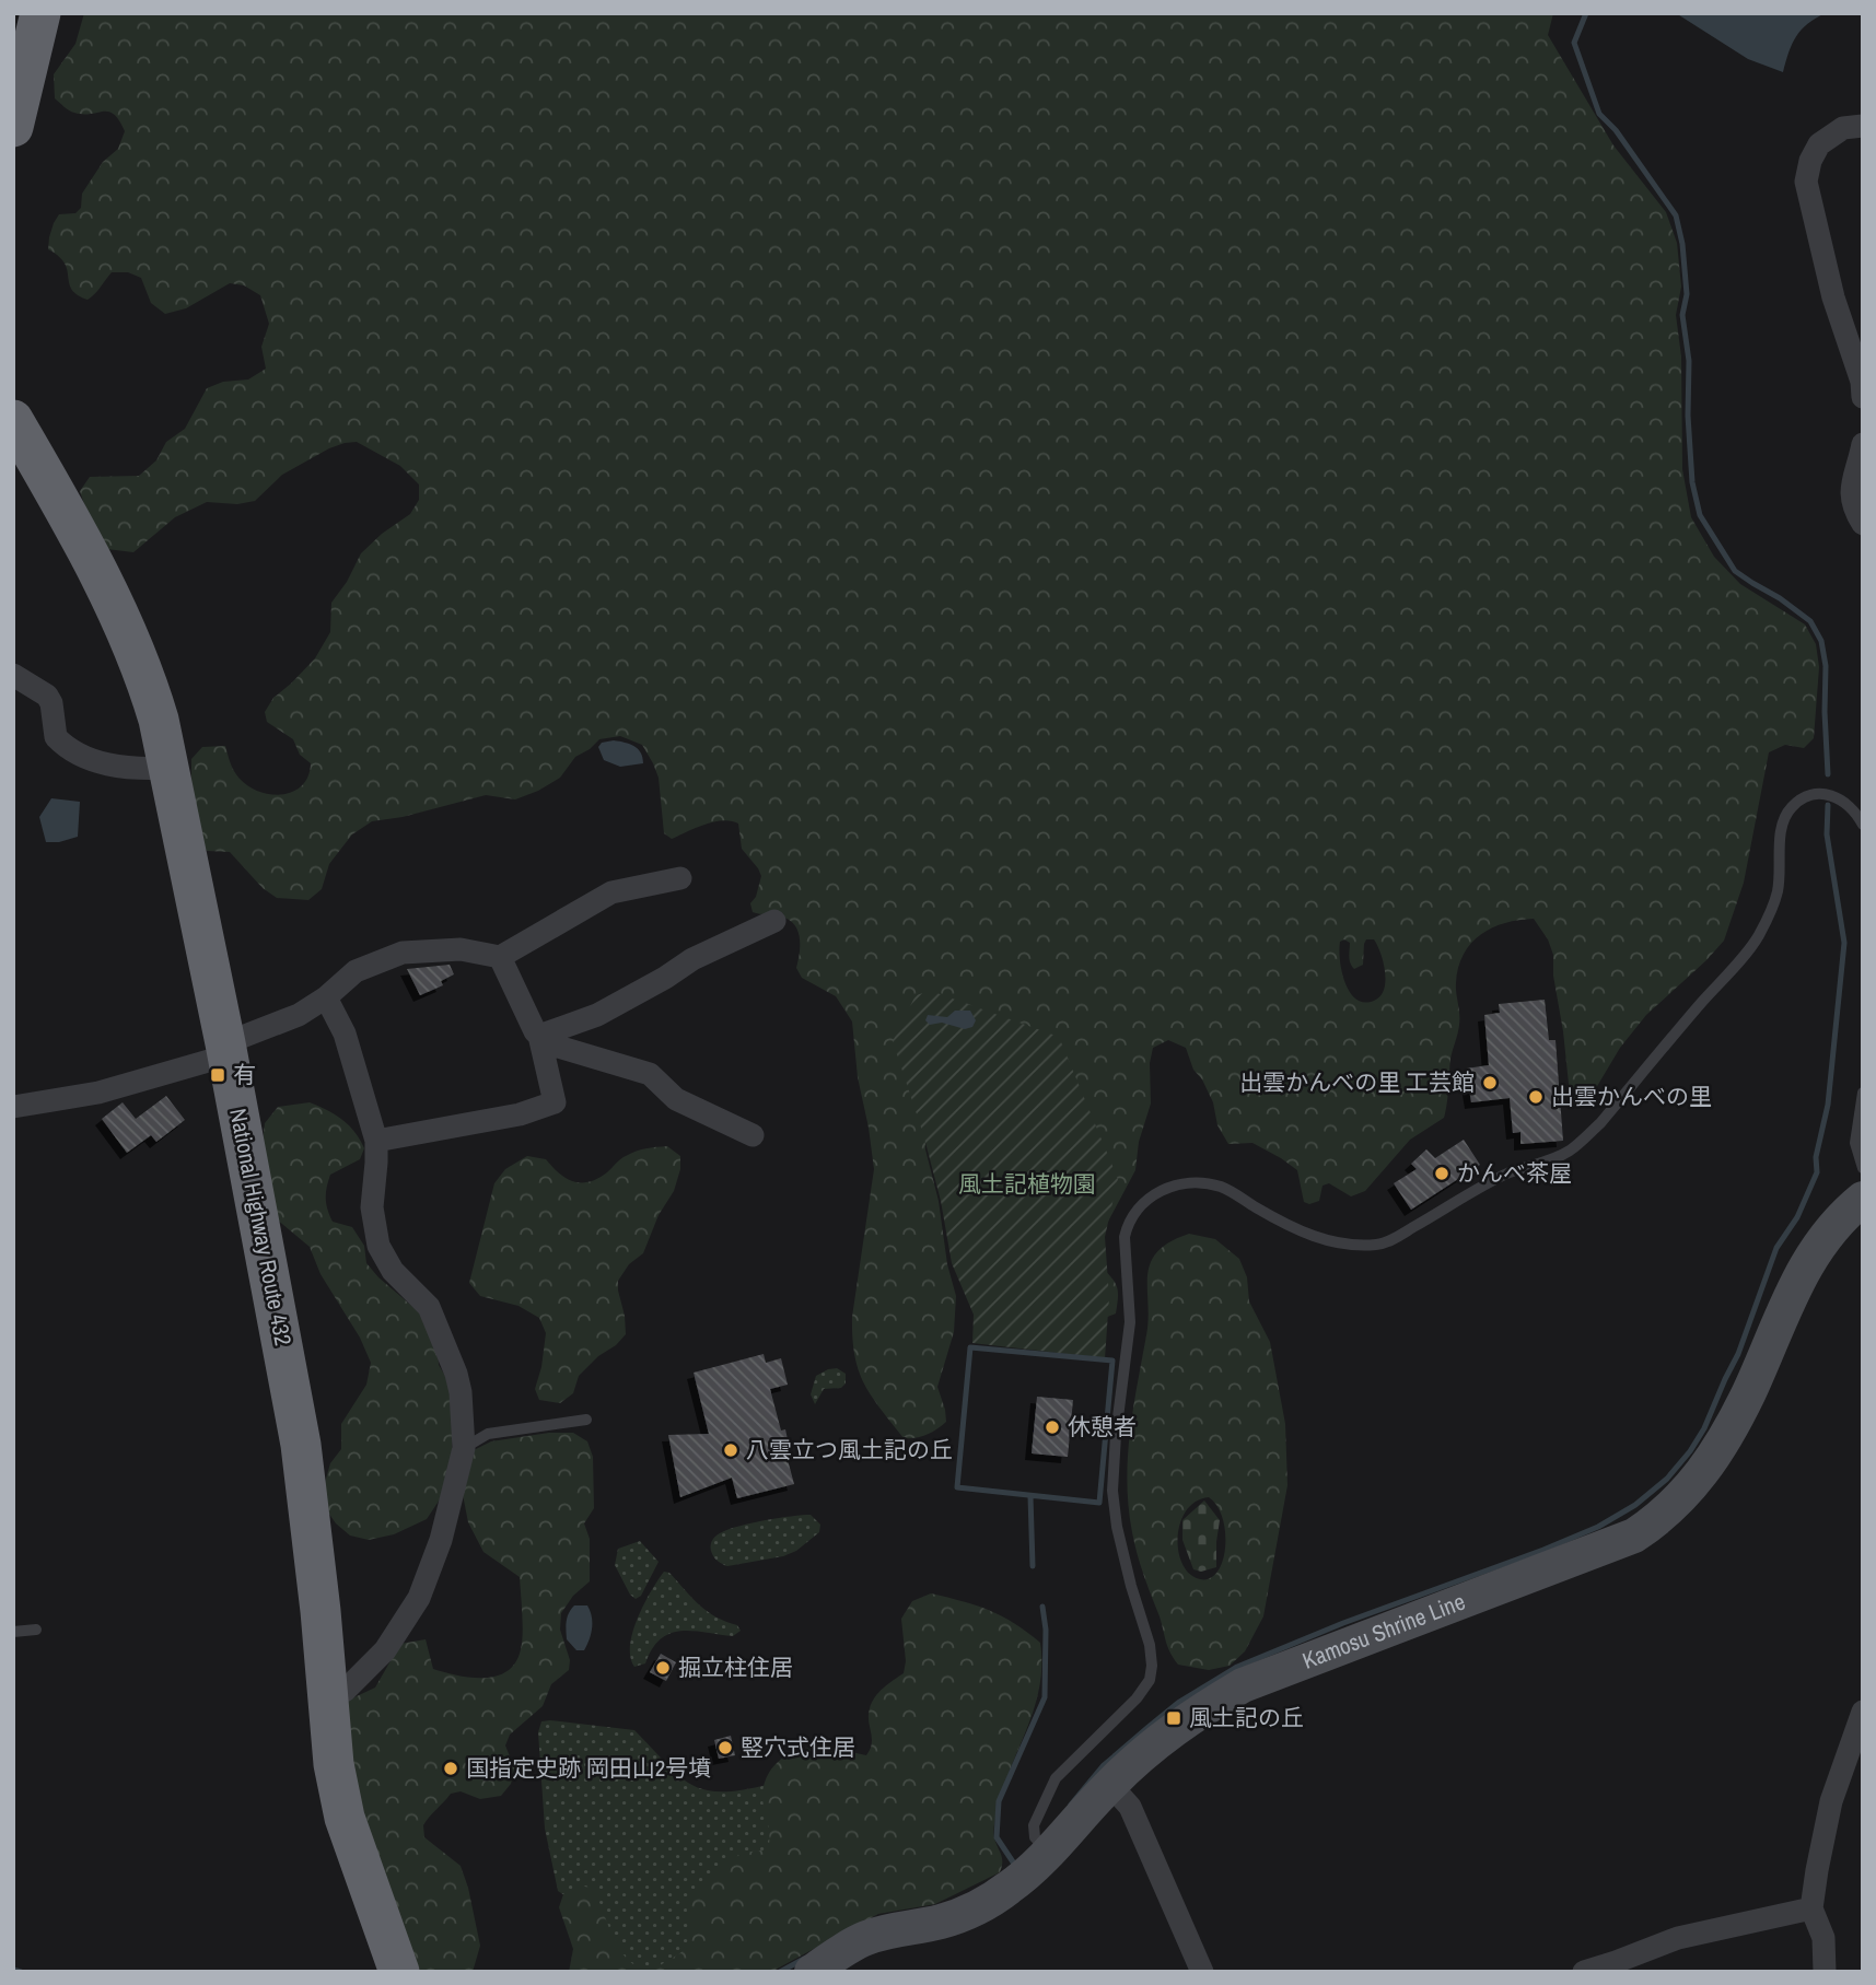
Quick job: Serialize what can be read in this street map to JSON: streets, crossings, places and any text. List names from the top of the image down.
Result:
{
  "streets": {
    "highway": ["National Highway Route 432"],
    "main road": ["Kamosu Shrine Line"]
  },
  "parks": ["風土記植物園"],
  "places": {
    "transit": ["有", "風土記の丘"],
    "other": [
      "出雲かんべの里 工芸館",
      "出雲かんべの里",
      "かんべ茶屋",
      "休憩者",
      "八雲立つ風土記の丘",
      "掘立柱住居",
      "竪穴式住居",
      "国指定史跡 岡田山2号墳"
    ]
  }
}
